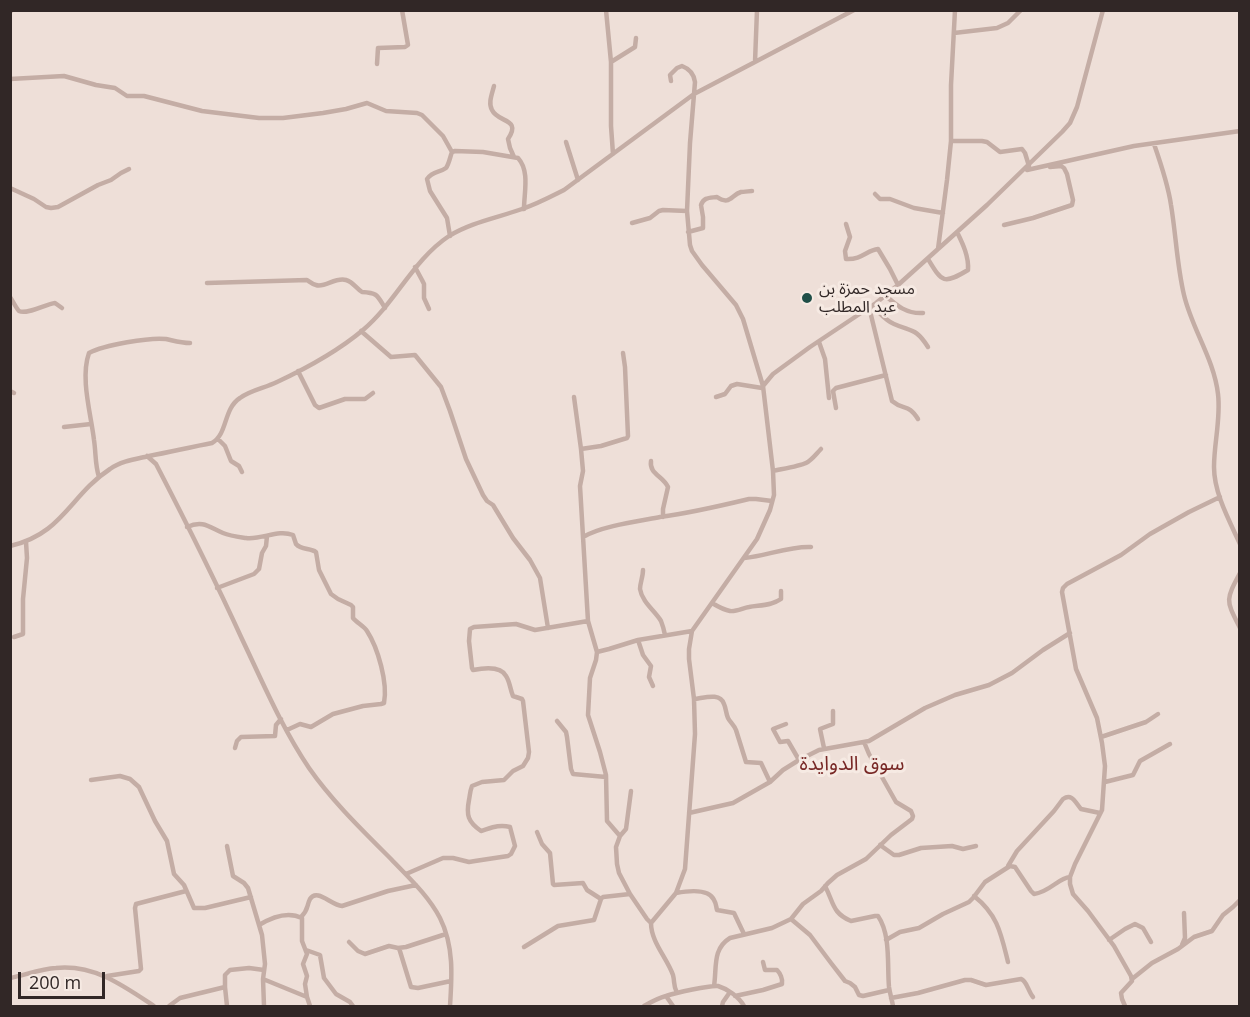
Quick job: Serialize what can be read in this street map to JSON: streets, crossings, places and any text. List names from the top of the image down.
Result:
{
  "districts": ["سوق الدوايدة"],
  "places": ["مسجد حمزة بن عبد المطلب"],
  "scale_bar": "200 m"
}
